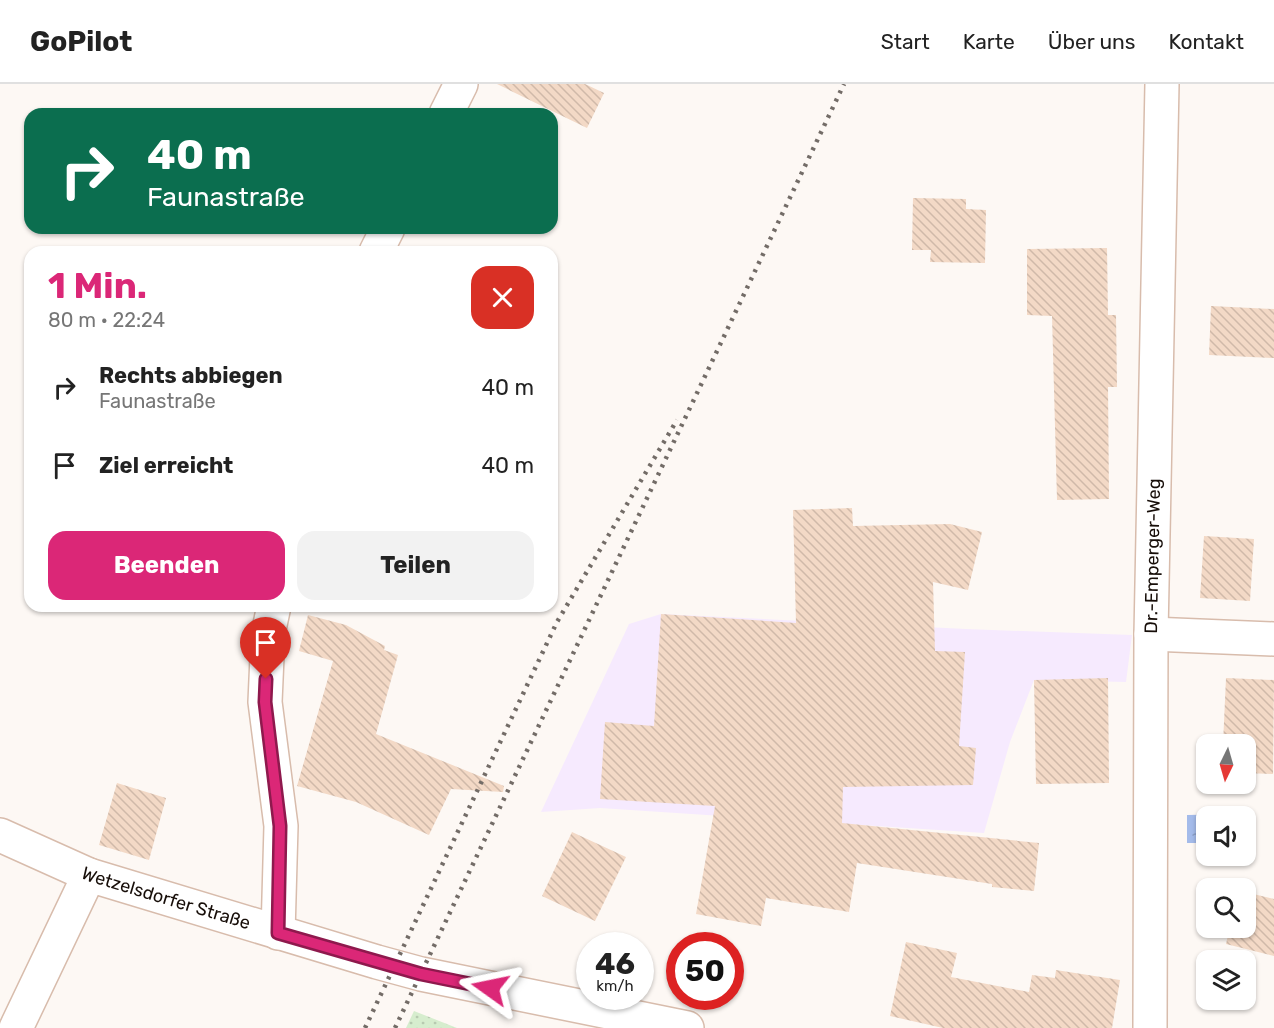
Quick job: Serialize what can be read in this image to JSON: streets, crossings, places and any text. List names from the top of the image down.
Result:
{
  "streets": {
    "street": ["Dr.-Emperger-Weg", "Wetzelsdorfer Straße"]
  },
  "north": "bottom",
  "page": {
    "header": "GoPilot",
    "nav": [
      "Start",
      "Karte",
      "Über uns",
      "Kontakt"
    ],
    "turn": ["40 m", "Faunastraße"],
    "heading": ["1 Min.", "80 m · 22:24"],
    "list": [
      {
        "name": "Rechts abbiegen",
        "note": "Faunastraße",
        "value": "40 m"
      },
      {
        "name": "Ziel erreicht",
        "value": "40 m"
      }
    ],
    "buttons": ["Beenden", "Teilen"],
    "speed": "46 km/h",
    "limit": "50"
  }
}
